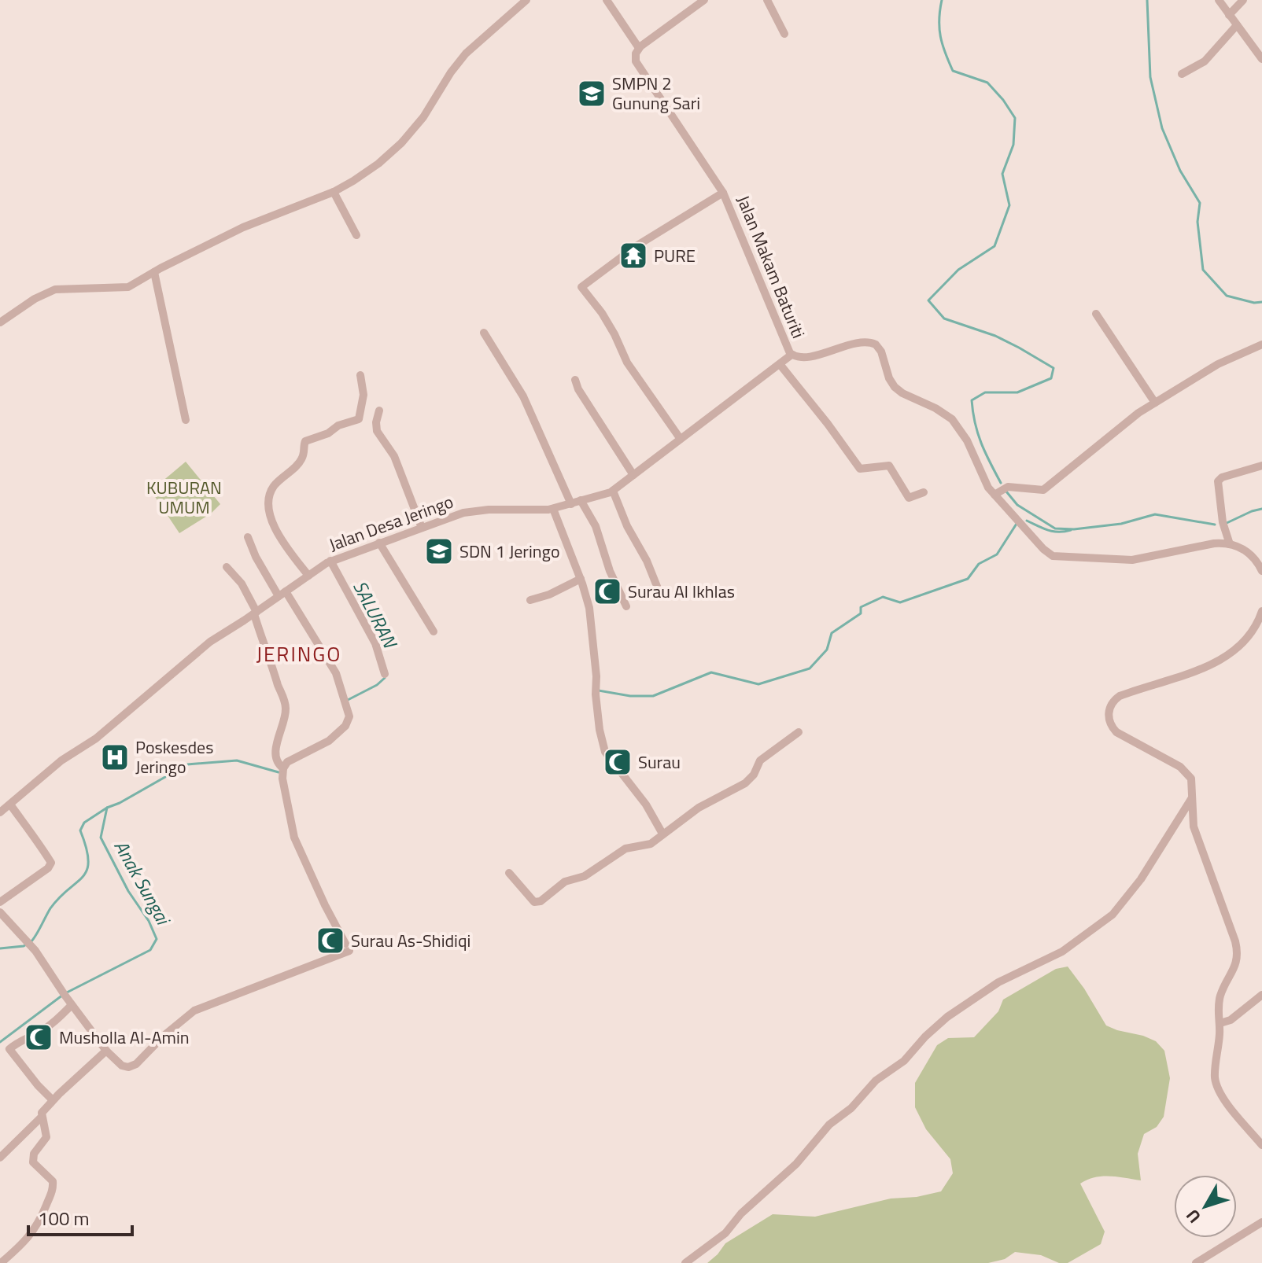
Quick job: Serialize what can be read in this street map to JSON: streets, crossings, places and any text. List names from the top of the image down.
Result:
{
  "streets": {
    "street": ["Jalan Makam Baturiti", "Jalan Desa Jeringo"]
  },
  "crossings": [
    ["Jalan Makam Baturiti", "Jalan Desa Jeringo"]
  ],
  "districts": ["JERINGO"],
  "water": ["SALURAN", "Anak Sungai"],
  "parks": ["KUBURAN UMUM"],
  "places": {
    "school or university": ["SMPN 2 Gunung Sari", "SDN 1 Jeringo"],
    "temple": ["PURE"],
    "mosque": [
      "Surau Al Ikhlas",
      "Surau",
      "Surau As-Shidiqi",
      "Musholla Al-Amin"
    ],
    "hospital": ["Poskesdes Jeringo"]
  },
  "scale_bar": "100 m",
  "north": "bottom left"
}
